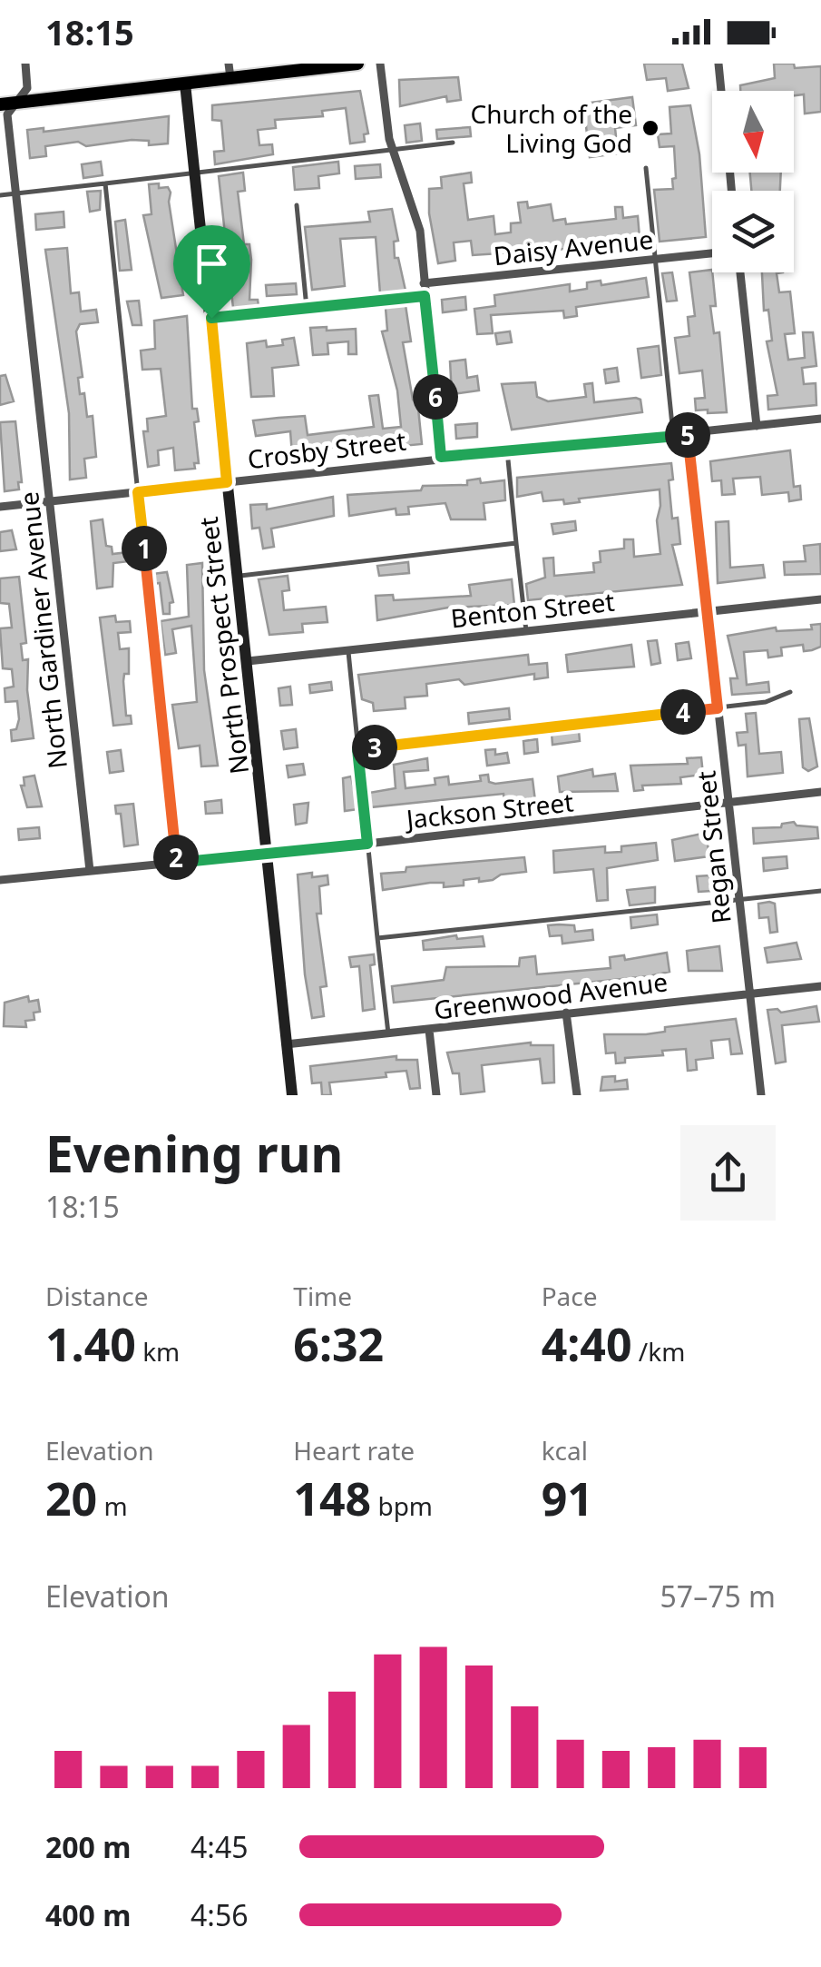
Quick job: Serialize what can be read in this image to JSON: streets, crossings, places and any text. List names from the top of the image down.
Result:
{
  "streets": {
    "street": [
      "Daisy Avenue",
      "Crosby Street",
      "Benton Street",
      "North Gardiner Avenue",
      "North Prospect Street",
      "Jackson Street",
      "Regan Street",
      "Greenwood Avenue"
    ]
  },
  "crossings": [
    ["Crosby Street", "North Gardiner Avenue"],
    ["Crosby Street", "North Prospect Street"],
    ["Crosby Street", "Regan Street"],
    ["Benton Street", "North Prospect Street"],
    ["Benton Street", "Regan Street"],
    ["North Gardiner Avenue", "Jackson Street"],
    ["North Prospect Street", "Jackson Street"],
    ["North Prospect Street", "Greenwood Avenue"],
    ["Jackson Street", "Regan Street"],
    ["Regan Street", "Greenwood Avenue"]
  ],
  "places": ["Church of the Living God"],
  "north": "bottom",
  "page": {
    "status": "18:15",
    "pins": [
      "6",
      "5",
      "1",
      "4",
      "3",
      "2"
    ],
    "heading": ["Evening run", "18:15"],
    "stats": [
      ["Distance", "1.40 km"],
      ["Time", "6:32"],
      ["Pace", "4:40 /km"],
      ["Elevation", "20 m"],
      ["Heart rate", "148 bpm"],
      ["kcal", "91"]
    ],
    "chart": ["Elevation", "57–75 m"],
    "list": [
      {
        "name": "200 m",
        "note": "4:45"
      },
      {
        "name": "400 m",
        "note": "4:56"
      }
    ]
  }
}
